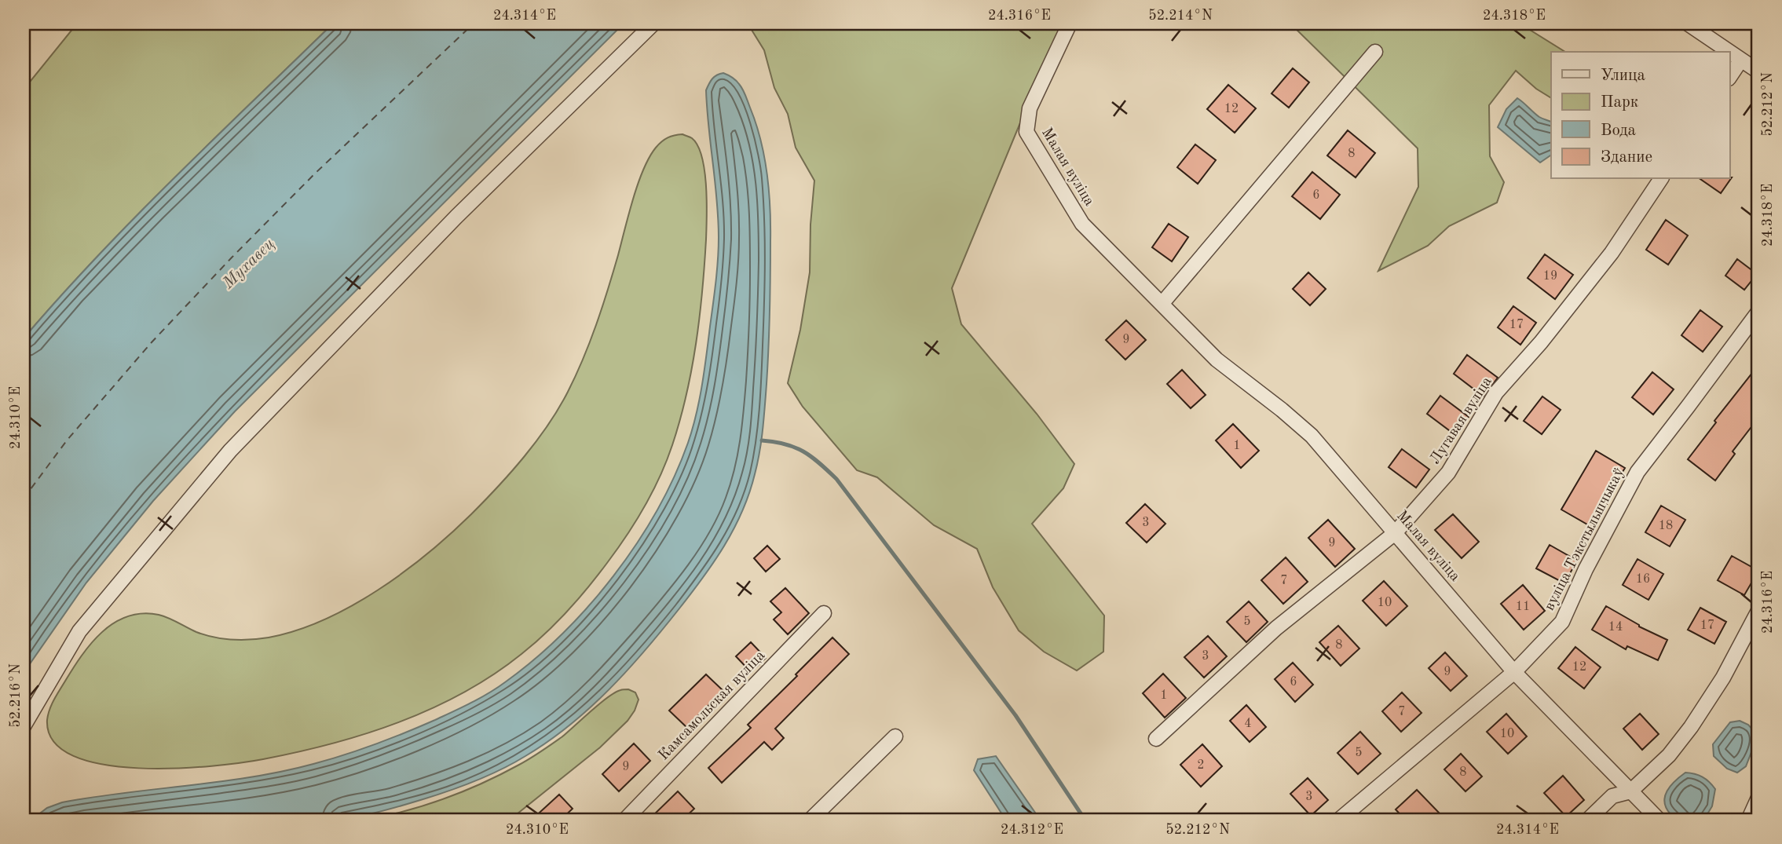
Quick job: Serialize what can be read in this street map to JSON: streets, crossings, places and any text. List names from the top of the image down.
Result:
{
  "streets": {
    "street": [
      "Малая вуліца",
      "Лугавая вуліца",
      "вуліца Тэкстыльшчыкаў",
      "Камсамольская вуліца"
    ]
  },
  "crossings": [
    ["Малая вуліца", "Лугавая вуліца"],
    ["Малая вуліца", "вуліца Тэкстыльшчыкаў"]
  ],
  "water": ["Мухавец"],
  "house_numbers": [
    "12",
    "8",
    "6",
    "19",
    "17",
    "9",
    "1",
    "3",
    "18",
    "9",
    "16",
    "7",
    "10",
    "11",
    "5",
    "17",
    "14",
    "8",
    "3",
    "12",
    "9",
    "6",
    "1",
    "7",
    "4",
    "10",
    "5",
    "2",
    "9",
    "8",
    "3"
  ],
  "legend": [
    "Улица",
    "Парк",
    "Вода",
    "Здание"
  ],
  "coordinates": [
    "24.314°E",
    "24.316°E",
    "52.214°N",
    "24.318°E",
    "52.212°N",
    "24.310°E",
    "52.216°N",
    "24.312°E"
  ]
}
